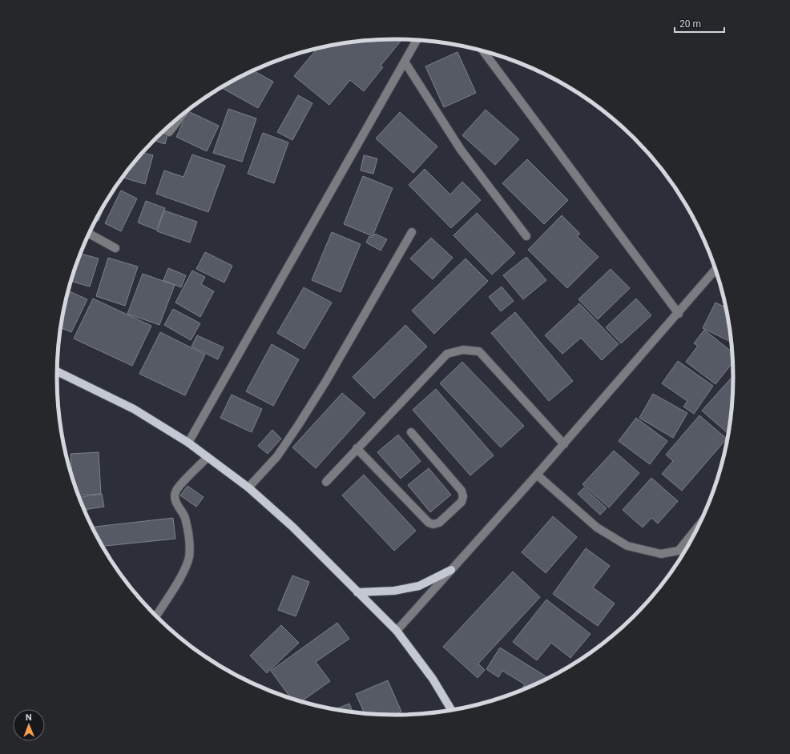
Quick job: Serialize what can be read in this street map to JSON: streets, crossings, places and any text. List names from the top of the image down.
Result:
{
  "scale_bar": "20 m",
  "north": "top"
}
